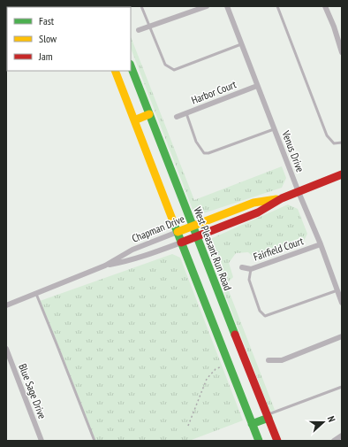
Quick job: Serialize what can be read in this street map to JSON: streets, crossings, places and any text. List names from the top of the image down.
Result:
{
  "streets": {
    "main road": ["Chapman Drive", "West Pleasant Run Road"],
    "street": [
      "Harbor Court",
      "Venus Drive",
      "Fairfield Court",
      "Blue Sage Drive"
    ]
  },
  "crossings": [
    ["Harbor Court", "Venus Drive"],
    ["Venus Drive", "Chapman Drive"],
    ["Venus Drive", "Fairfield Court"],
    ["Chapman Drive", "West Pleasant Run Road"]
  ],
  "legend": ["Fast", "Slow", "Jam"],
  "north": "right"
}
